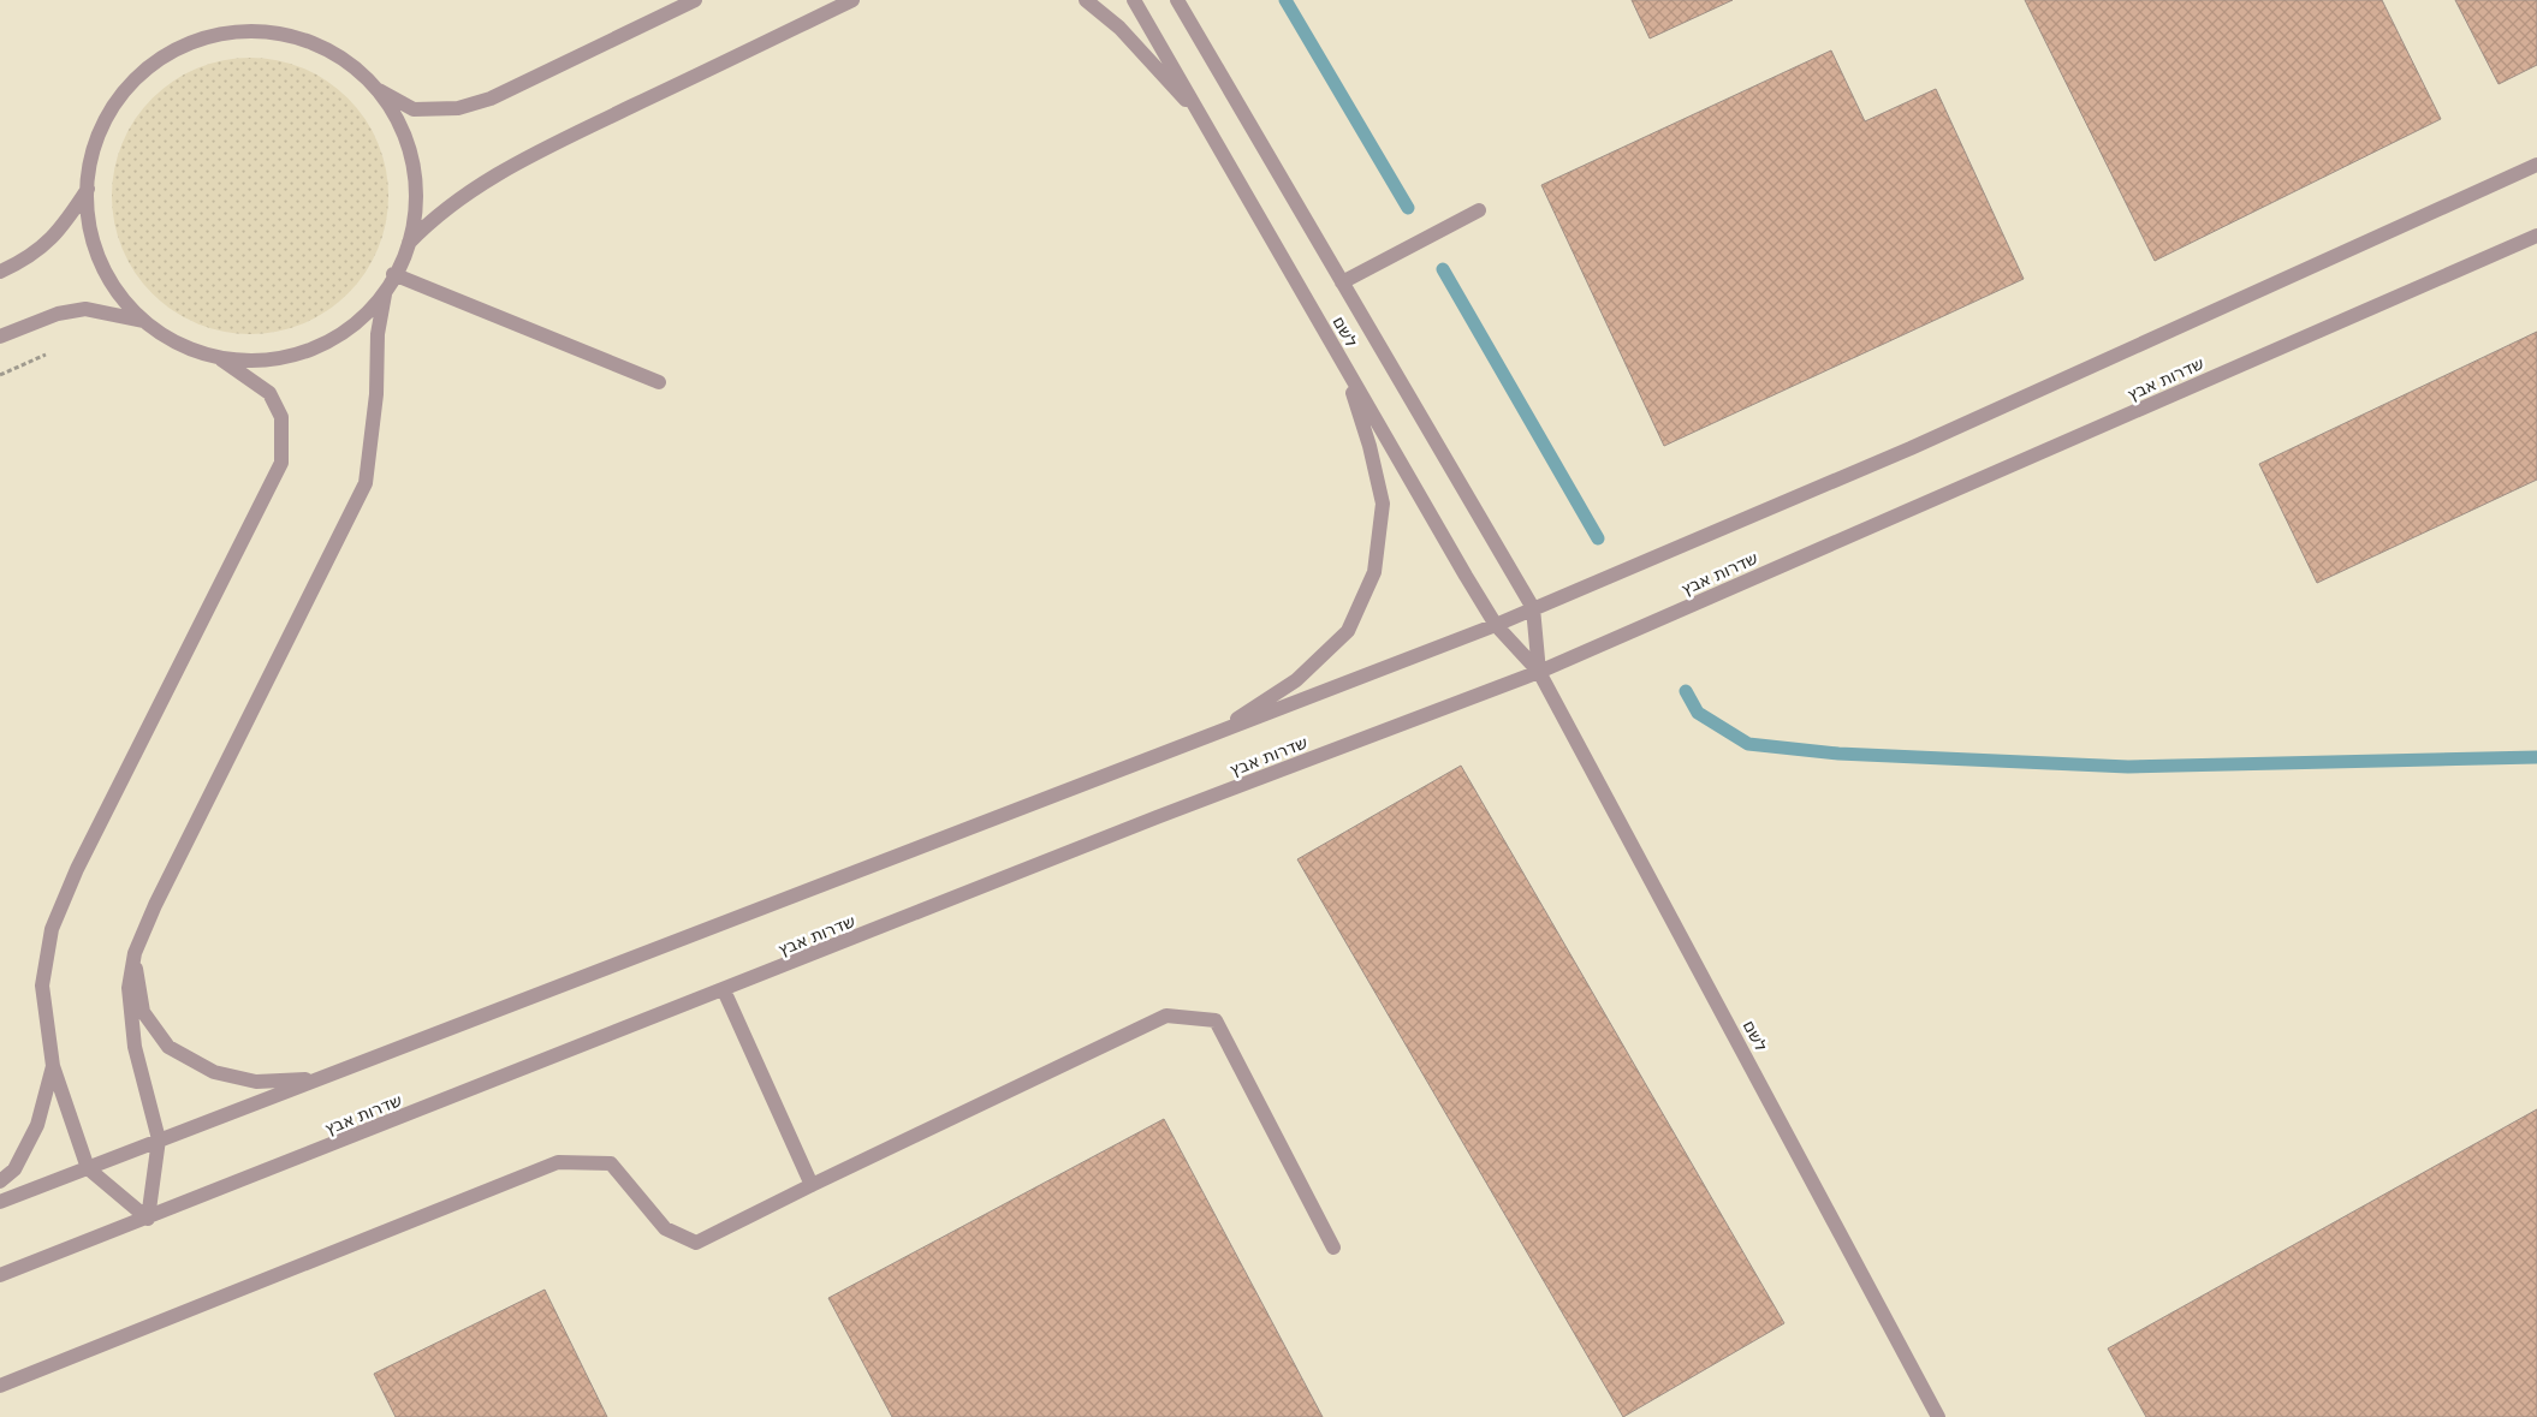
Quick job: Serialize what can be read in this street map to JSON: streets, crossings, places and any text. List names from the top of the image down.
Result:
{
  "streets": {
    "street": ["לשם", "שדרות אבץ"]
  },
  "crossings": [
    ["לשם", "שדרות אבץ"]
  ]
}
